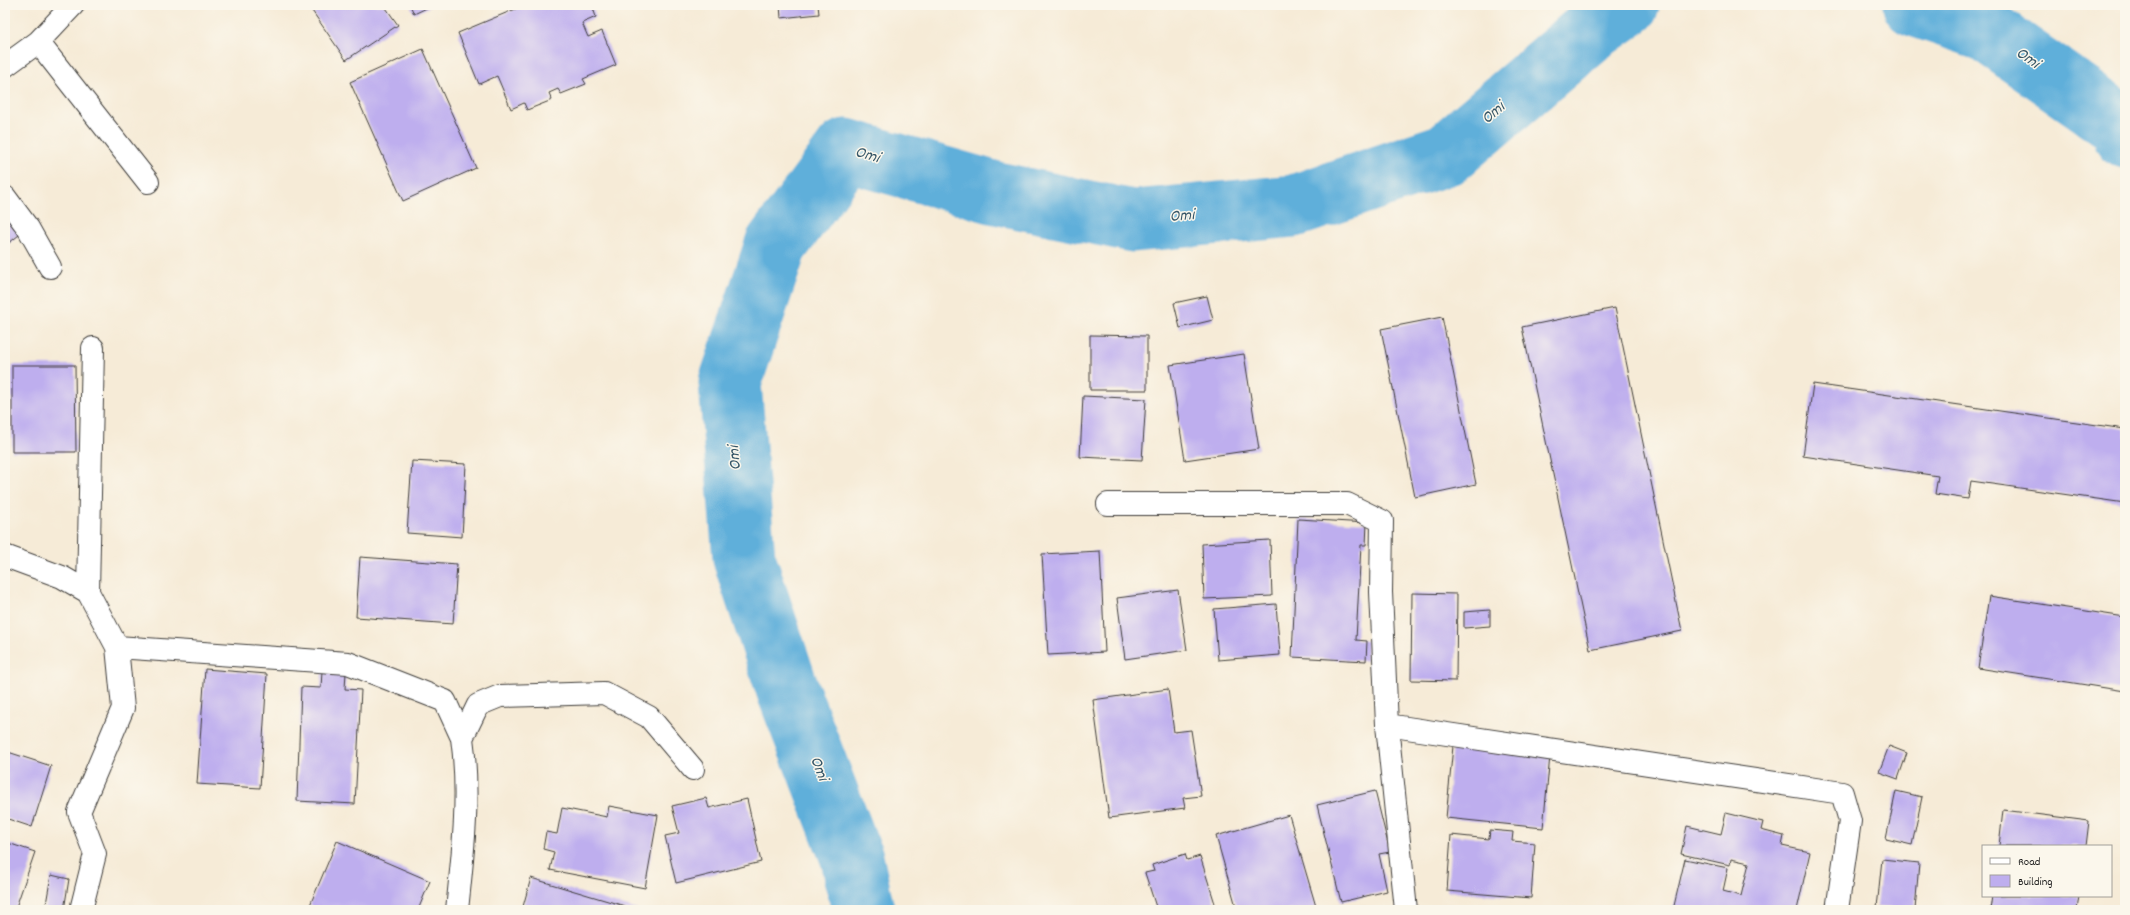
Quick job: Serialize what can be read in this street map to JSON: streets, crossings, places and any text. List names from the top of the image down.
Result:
{
  "water": ["Omi"],
  "legend": ["Road", "Building"]
}
